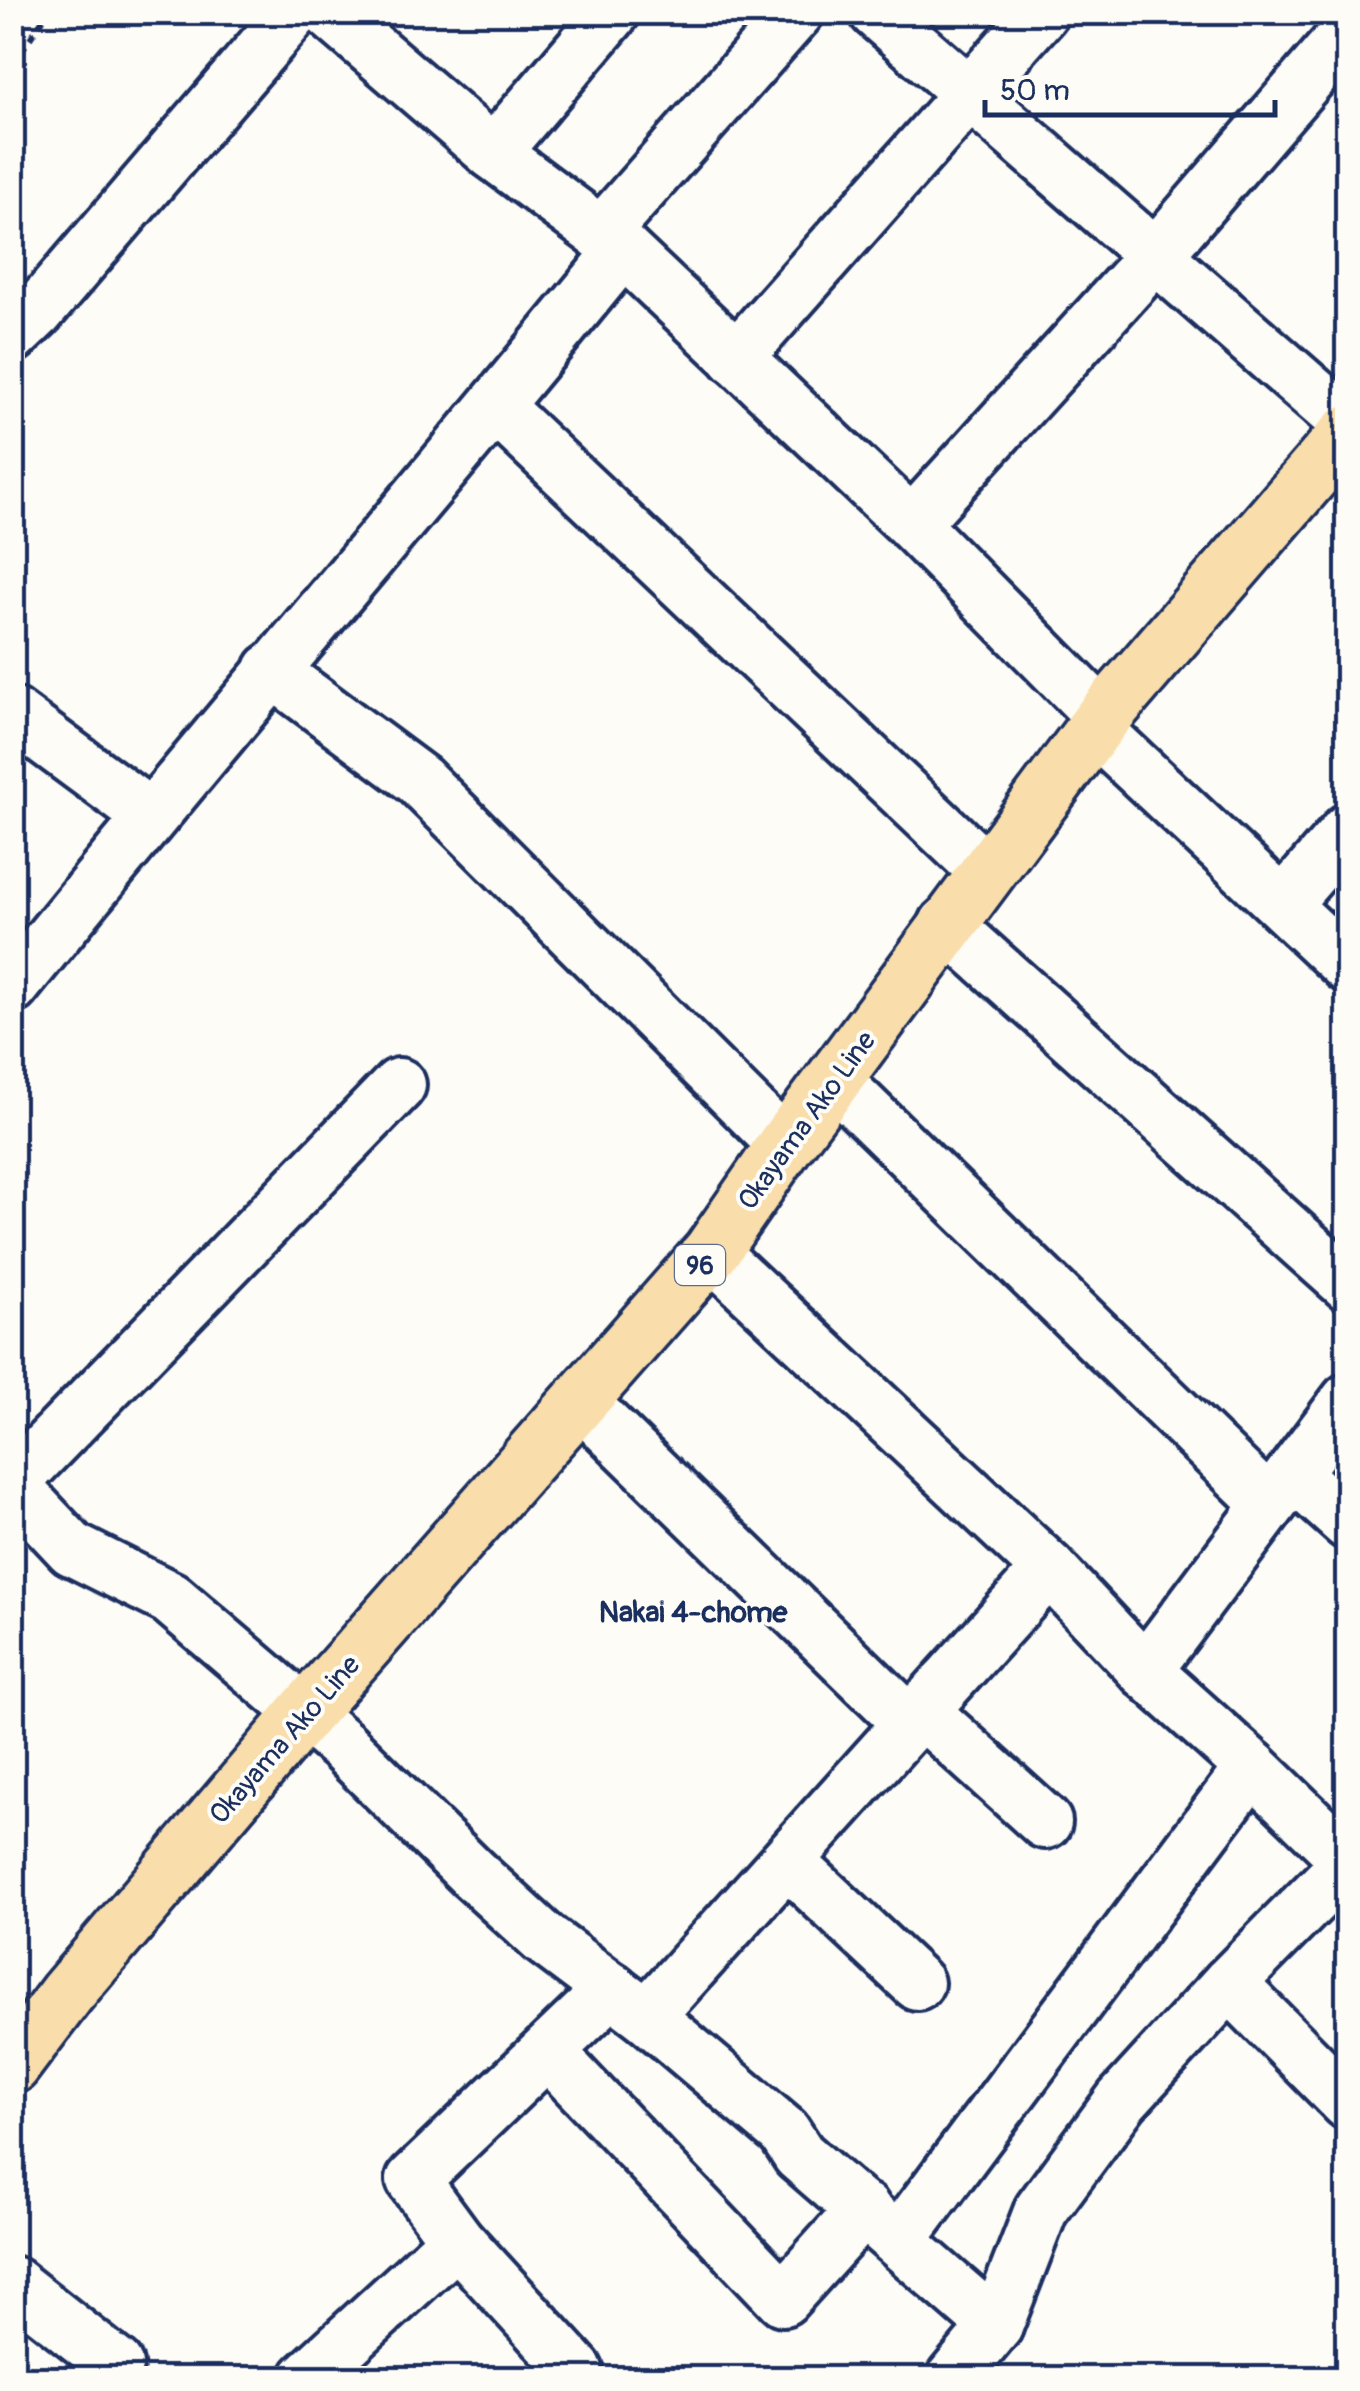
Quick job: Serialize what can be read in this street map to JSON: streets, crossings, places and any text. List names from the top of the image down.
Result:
{
  "streets": {
    "main road": ["Okayama Ako Line", "96"]
  },
  "districts": ["Nakai 4-chome"],
  "scale_bar": "50 m"
}
